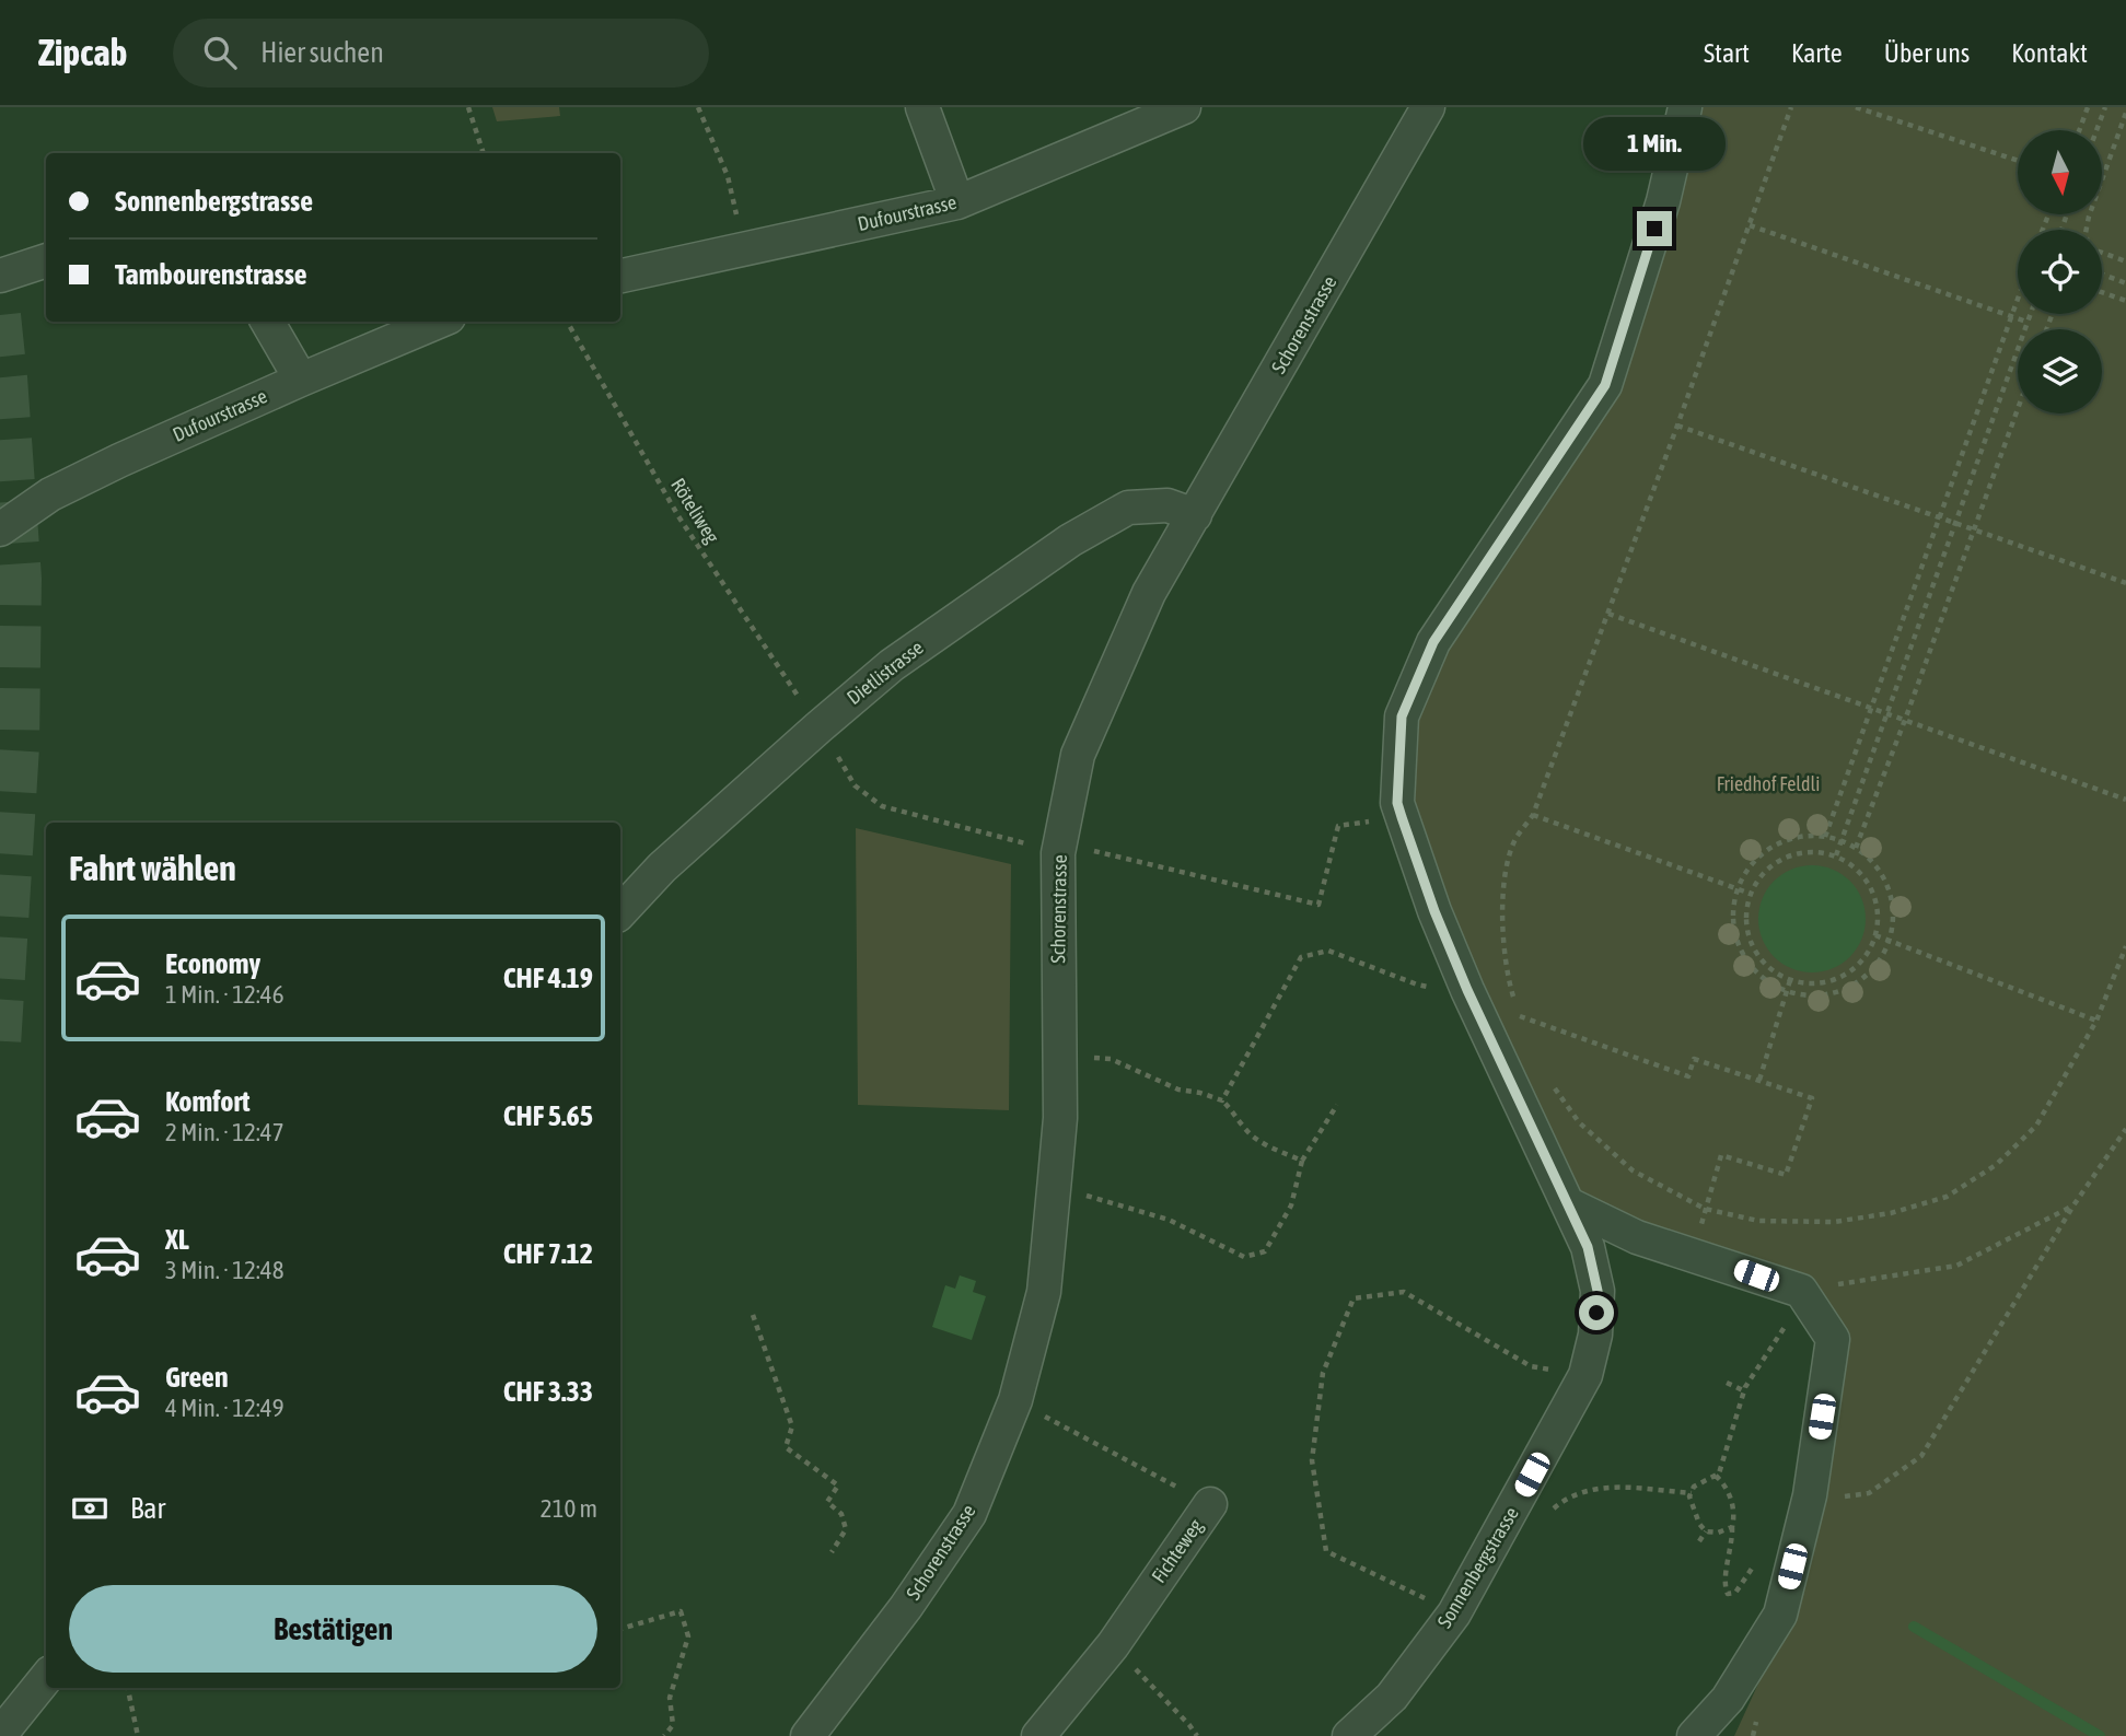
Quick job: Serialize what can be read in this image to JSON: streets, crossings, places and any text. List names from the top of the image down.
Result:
{
  "streets": {
    "street": [
      "Dufourstrasse",
      "Schorenstrasse",
      "Dietlistrasse",
      "Fichteweg",
      "Sonnenbergstrasse"
    ],
    "path": ["Röteliweg"]
  },
  "crossings": [
    ["Schorenstrasse", "Dietlistrasse"],
    ["Schorenstrasse", "Fichteweg"]
  ],
  "parks": ["Friedhof Feldli"],
  "north": "bottom",
  "page": {
    "header": "Zipcab",
    "search": "Hier suchen",
    "nav": [
      "Start",
      "Karte",
      "Über uns",
      "Kontakt"
    ],
    "bubble": "1 Min.",
    "banner": ["Sonnenbergstrasse", "Tambourenstrasse"],
    "heading": "Fahrt wählen",
    "list": [
      {
        "name": "Economy",
        "note": "1 Min. · 12:46",
        "value": "CHF 4.19"
      },
      {
        "name": "Komfort",
        "note": "2 Min. · 12:47",
        "value": "CHF 5.65"
      },
      {
        "name": "XL",
        "note": "3 Min. · 12:48",
        "value": "CHF 7.12"
      },
      {
        "name": "Green",
        "note": "4 Min. · 12:49",
        "value": "CHF 3.33"
      }
    ],
    "pay": ["Bar", "210 m"],
    "buttons": "Bestätigen"
  }
}
